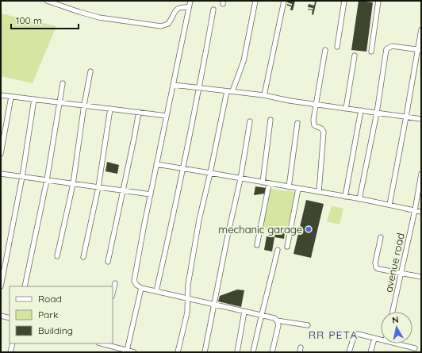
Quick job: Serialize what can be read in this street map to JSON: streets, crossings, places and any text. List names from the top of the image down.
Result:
{
  "streets": {
    "street": ["avenue road"]
  },
  "districts": ["RR PETA"],
  "places": ["mechanic garage"],
  "legend": ["Road", "Park", "Building"],
  "scale_bar": "100 m",
  "north": "top"
}
